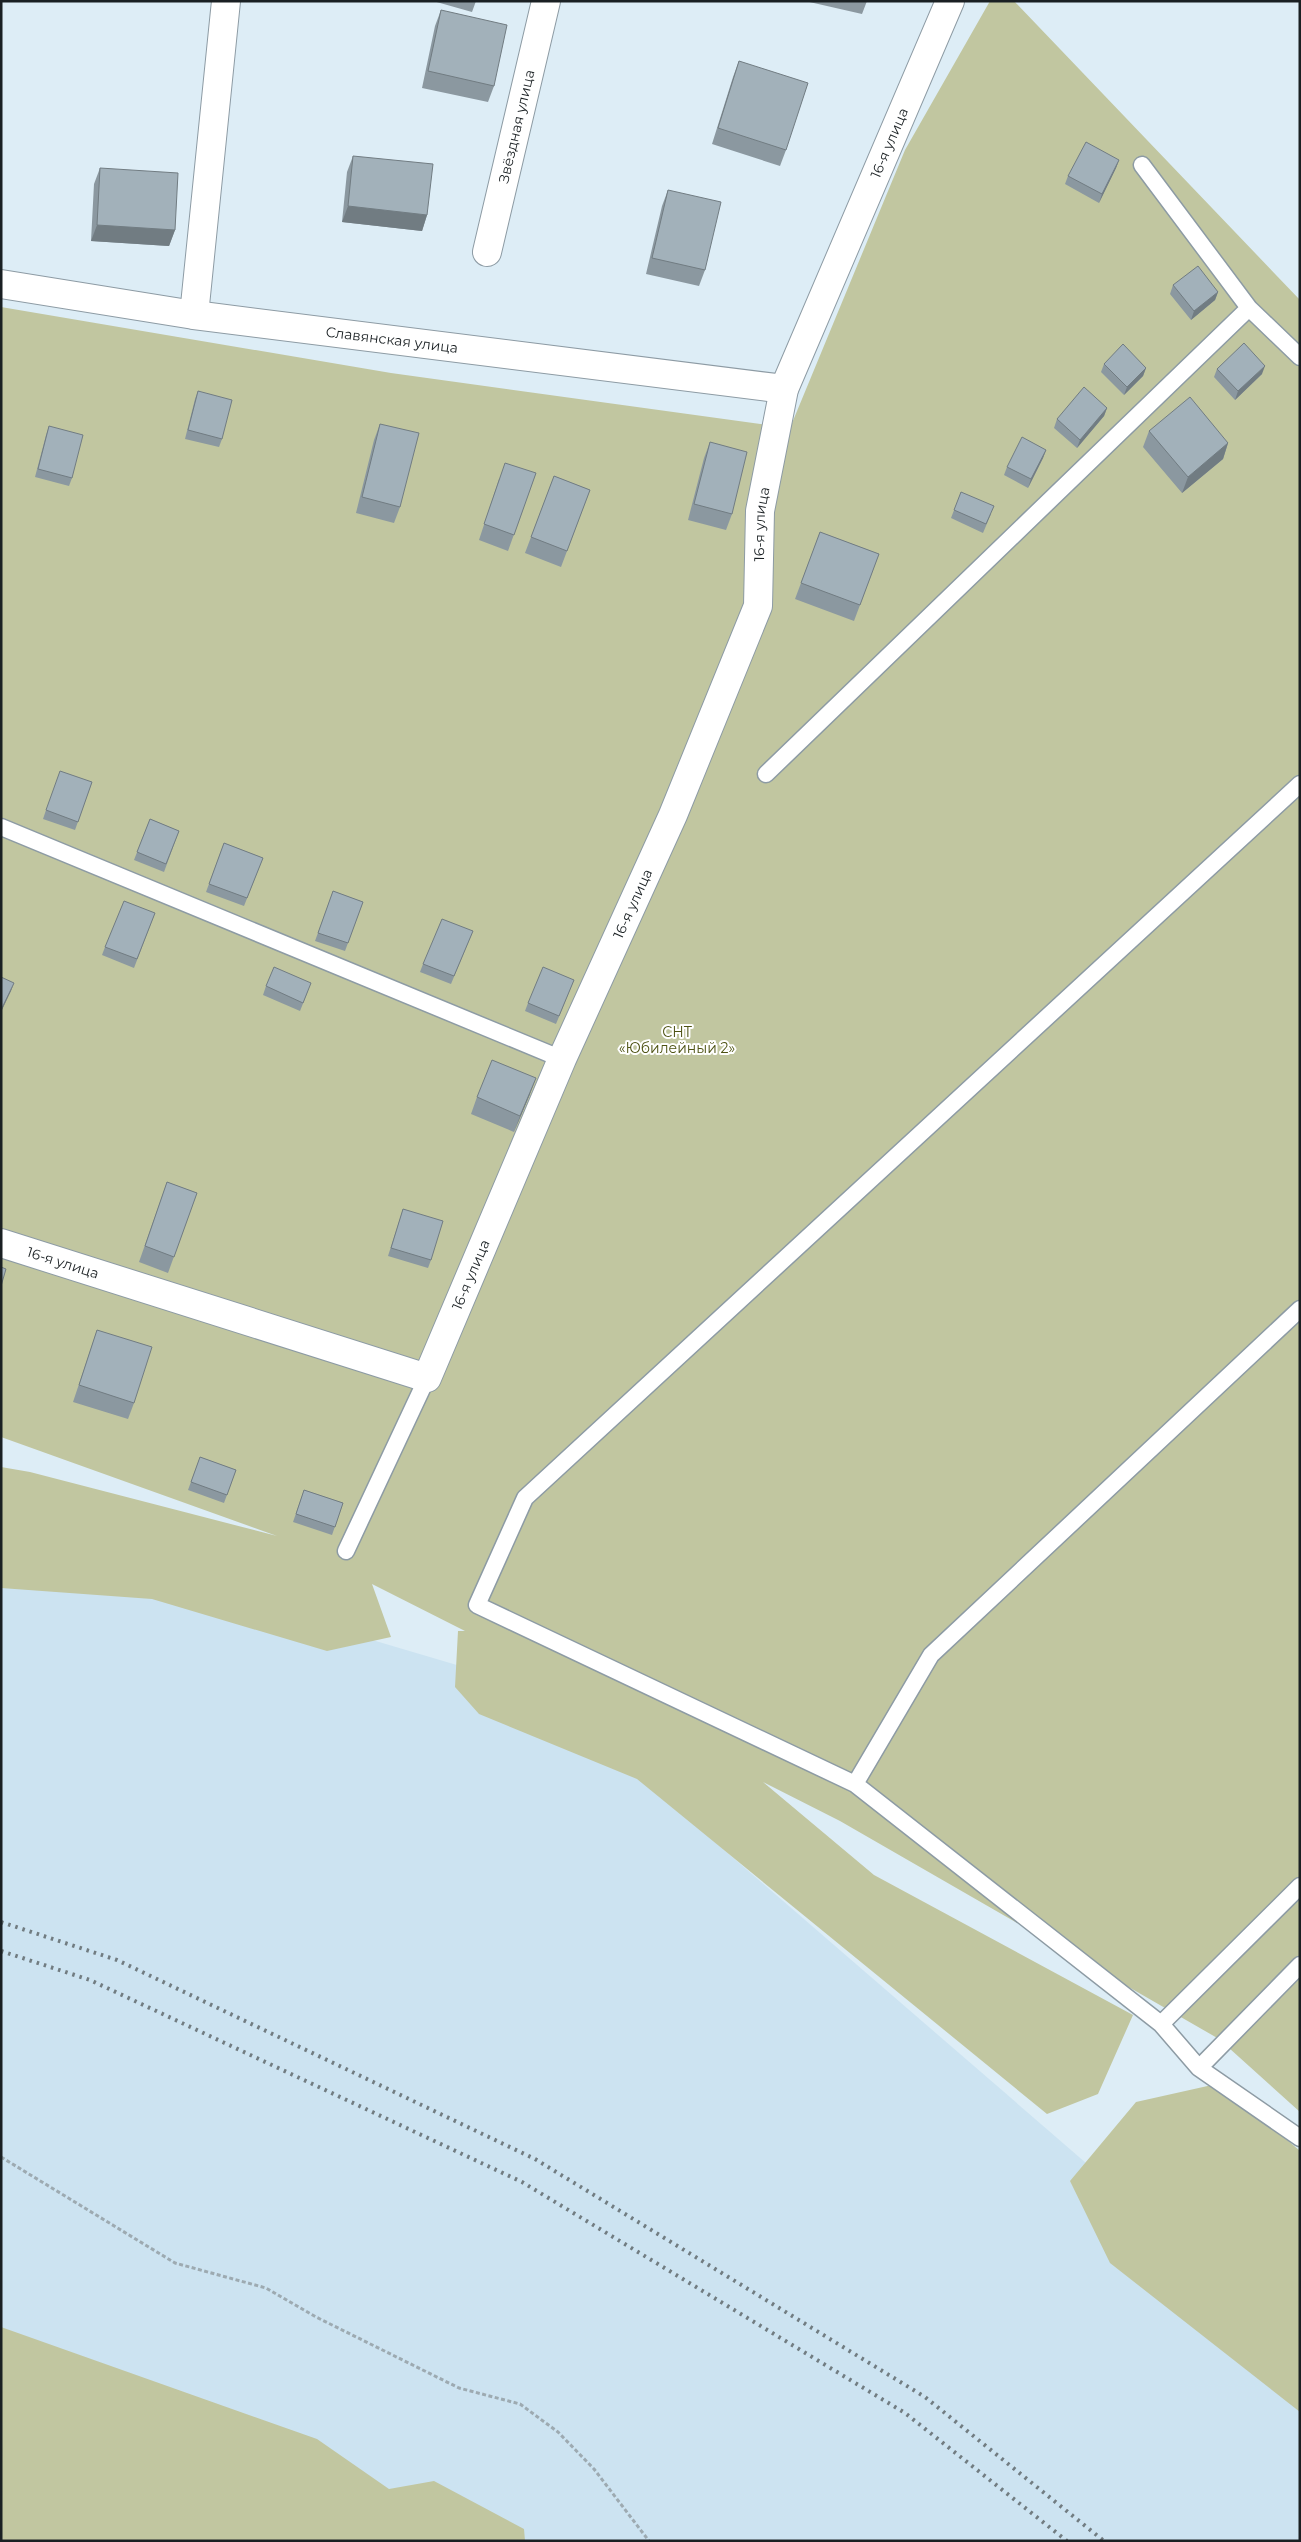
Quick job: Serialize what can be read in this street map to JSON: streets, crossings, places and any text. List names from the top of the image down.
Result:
{
  "streets": {
    "street": ["Звёздная улица", "16-я улица", "Славянская улица"]
  },
  "crossings": [
    ["16-я улица", "Славянская улица"]
  ],
  "parks": ["СНТ «Юбилейный 2»"]
}
